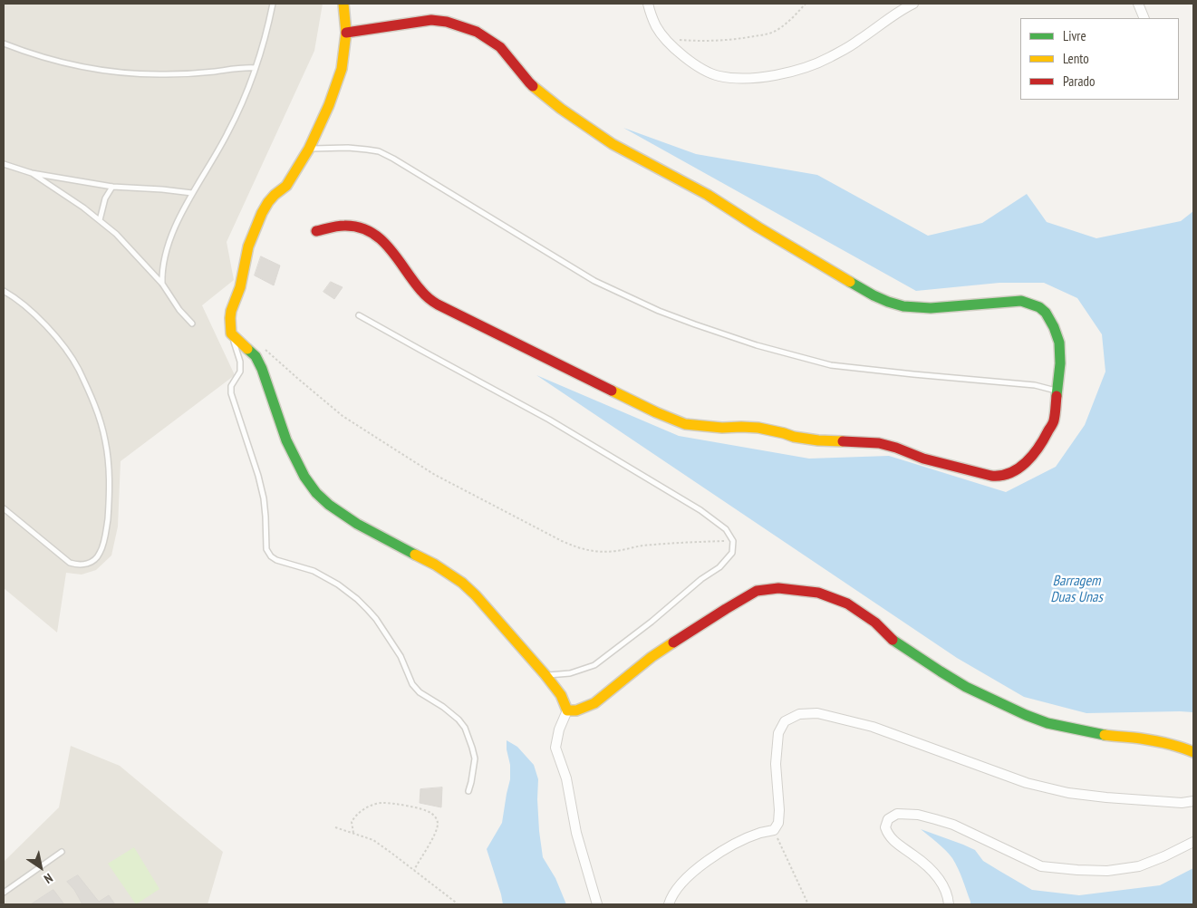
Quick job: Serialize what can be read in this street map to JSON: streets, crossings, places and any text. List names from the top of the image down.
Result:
{
  "water": ["Barragem Duas Unas"],
  "legend": ["Livre", "Lento", "Parado"],
  "north": "bottom right"
}
